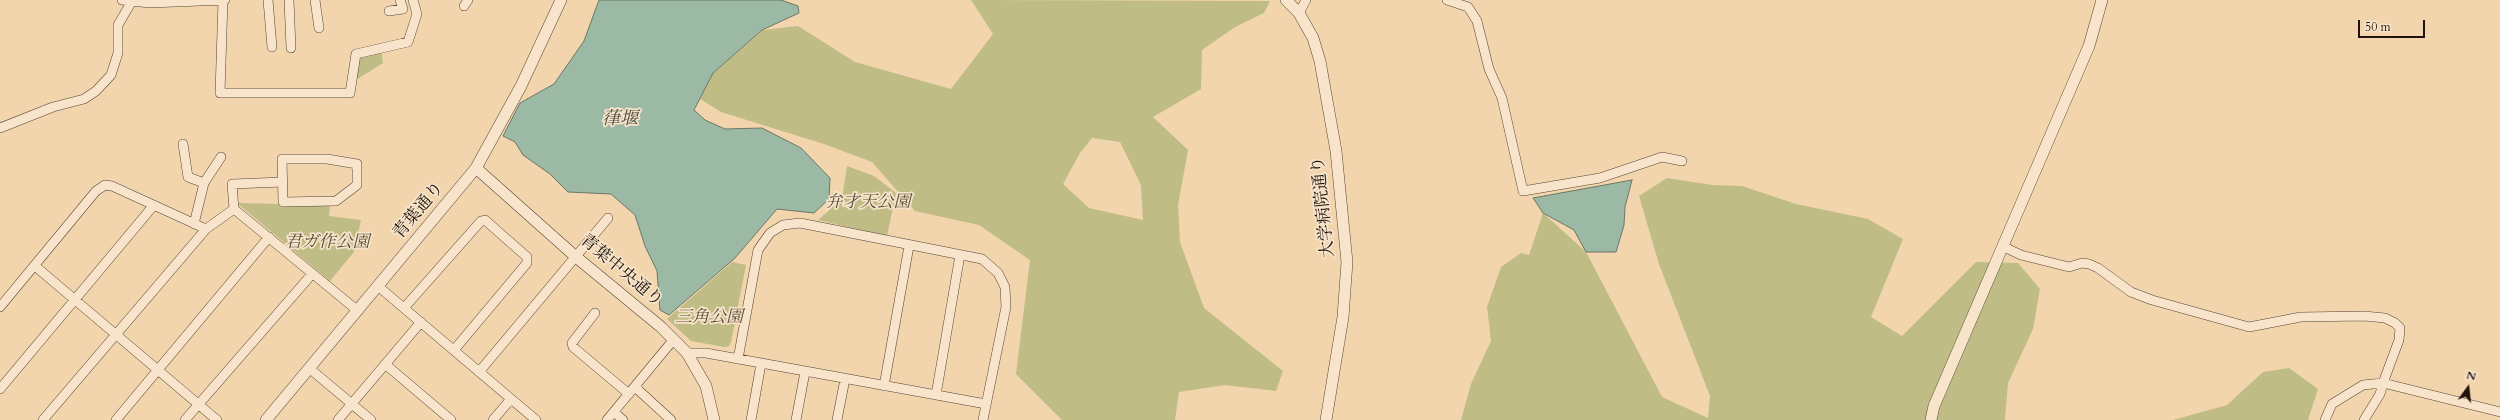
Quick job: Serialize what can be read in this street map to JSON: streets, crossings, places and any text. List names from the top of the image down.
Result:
{
  "streets": {
    "street": ["大学病院通り", "青葉通り", "青葉中央通り"]
  },
  "crossings": [
    ["青葉通り", "青葉中央通り"]
  ],
  "water": ["葎堰"],
  "parks": ["弁才天公園", "君ガ作公園", "三角公園"],
  "scale_bar": "50 m",
  "north": "top"
}
